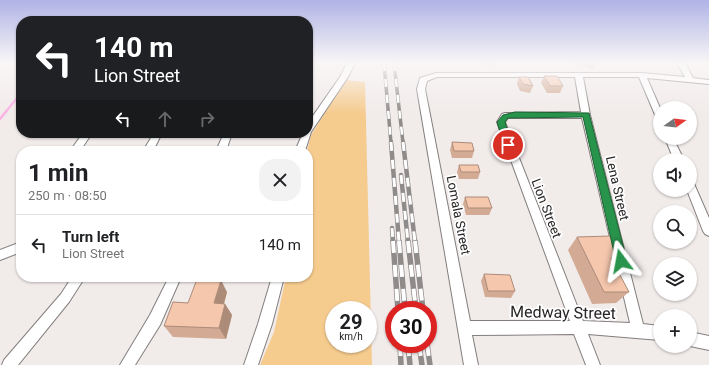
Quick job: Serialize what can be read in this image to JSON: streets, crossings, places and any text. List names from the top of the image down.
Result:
{
  "streets": {
    "street": [
      "Lena Street",
      "Lion Street",
      "Lomala Street",
      "Medway Street"
    ]
  },
  "crossings": [
    ["Lena Street", "Lion Street"],
    ["Lena Street", "Medway Street"],
    ["Lion Street", "Medway Street"],
    ["Lomala Street", "Medway Street"]
  ],
  "north": "right",
  "page": {
    "turn": ["140 m", "Lion Street"],
    "map_buttons": "+",
    "heading": ["1 min", "250 m · 08:50"],
    "list": [
      {
        "name": "Turn left",
        "note": "Lion Street",
        "value": "140 m"
      }
    ],
    "speed": "29 km/h",
    "limit": "30"
  }
}
